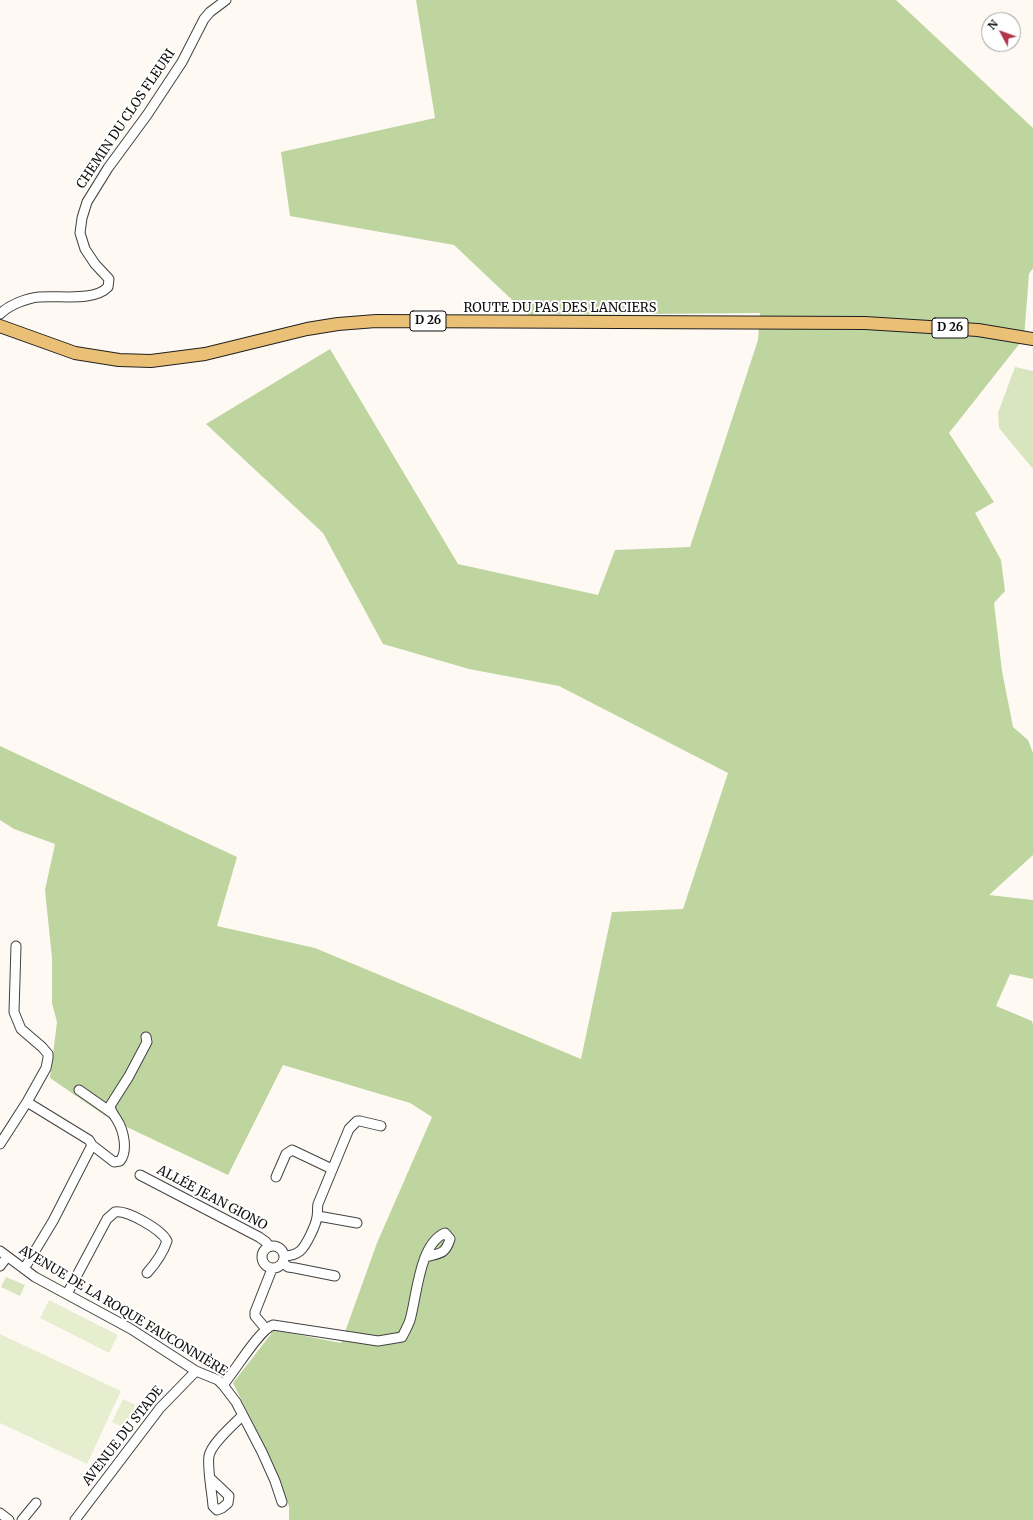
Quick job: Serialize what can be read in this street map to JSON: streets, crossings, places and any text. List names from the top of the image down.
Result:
{
  "streets": {
    "main road": ["ROUTE DU PAS DES LANCIERS", "D 26"],
    "street": [
      "CHEMIN DU CLOS FLEURI",
      "ALLÉE JEAN GIONO",
      "AVENUE DE LA ROQUE FAUCONNIÈRE",
      "AVENUE DU STADE"
    ]
  },
  "crossings": [
    ["AVENUE DE LA ROQUE FAUCONNIÈRE", "AVENUE DU STADE"]
  ],
  "north": "top left"
}
